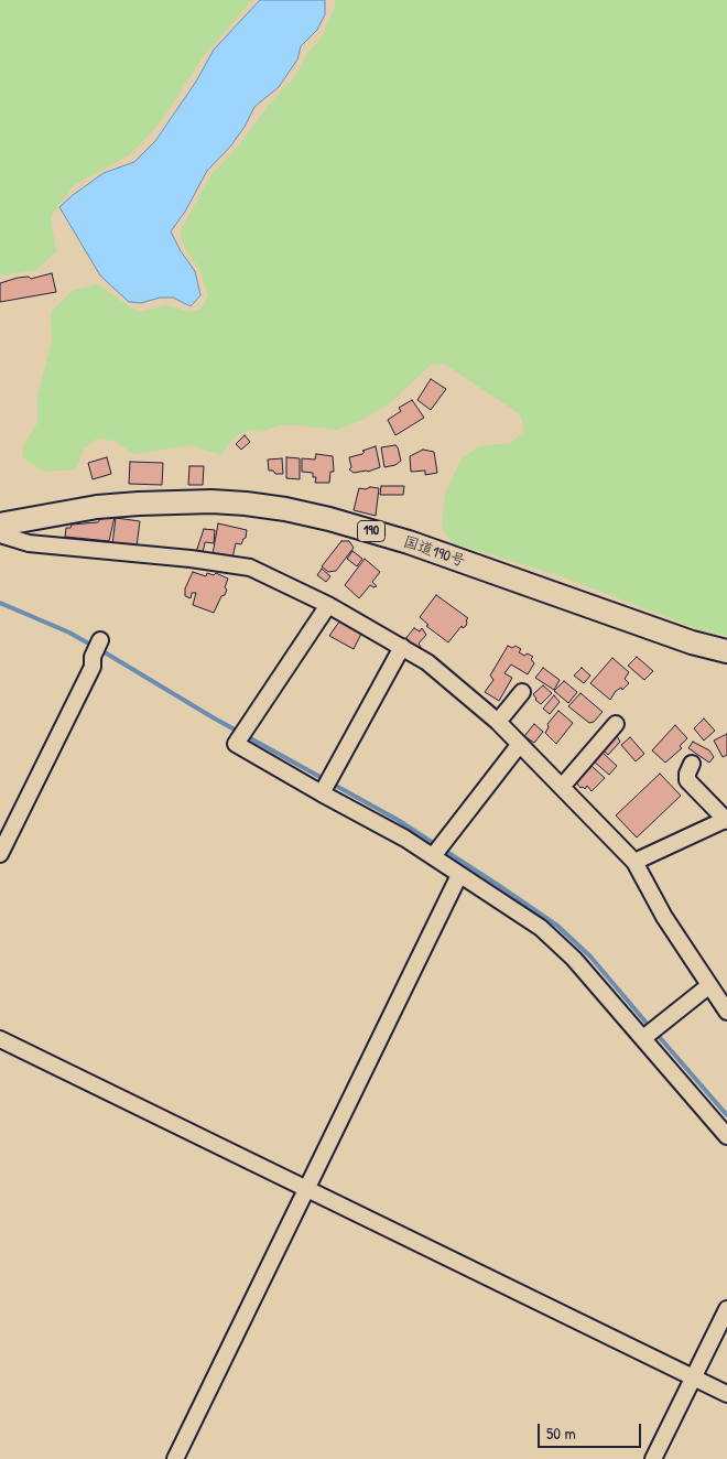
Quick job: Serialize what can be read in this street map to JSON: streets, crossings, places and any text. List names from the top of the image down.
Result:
{
  "streets": {
    "highway": ["190", "国道190号"]
  },
  "scale_bar": "50 m"
}
